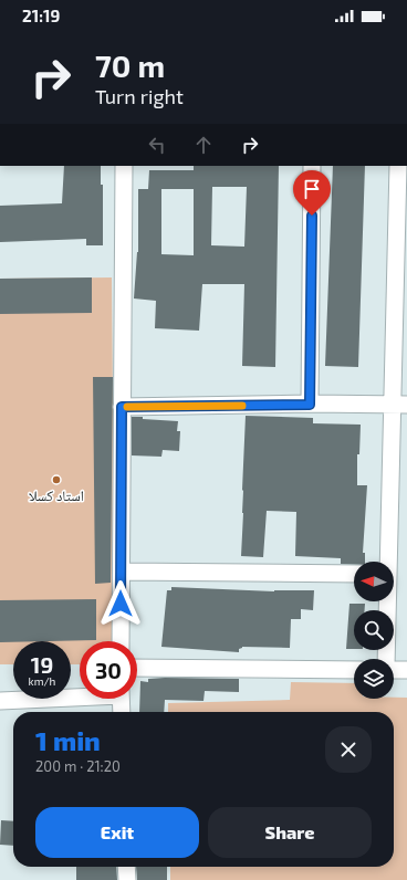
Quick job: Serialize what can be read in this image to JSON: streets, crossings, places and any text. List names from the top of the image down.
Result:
{
  "places": ["استاد كسلا"],
  "north": "left",
  "page": {
    "status": "21:19",
    "turn": ["70 m", "Turn right"],
    "speed": "19 km/h",
    "limit": "30",
    "heading": ["1 min", "200 m · 21:20"],
    "buttons": ["Exit", "Share"]
  }
}
